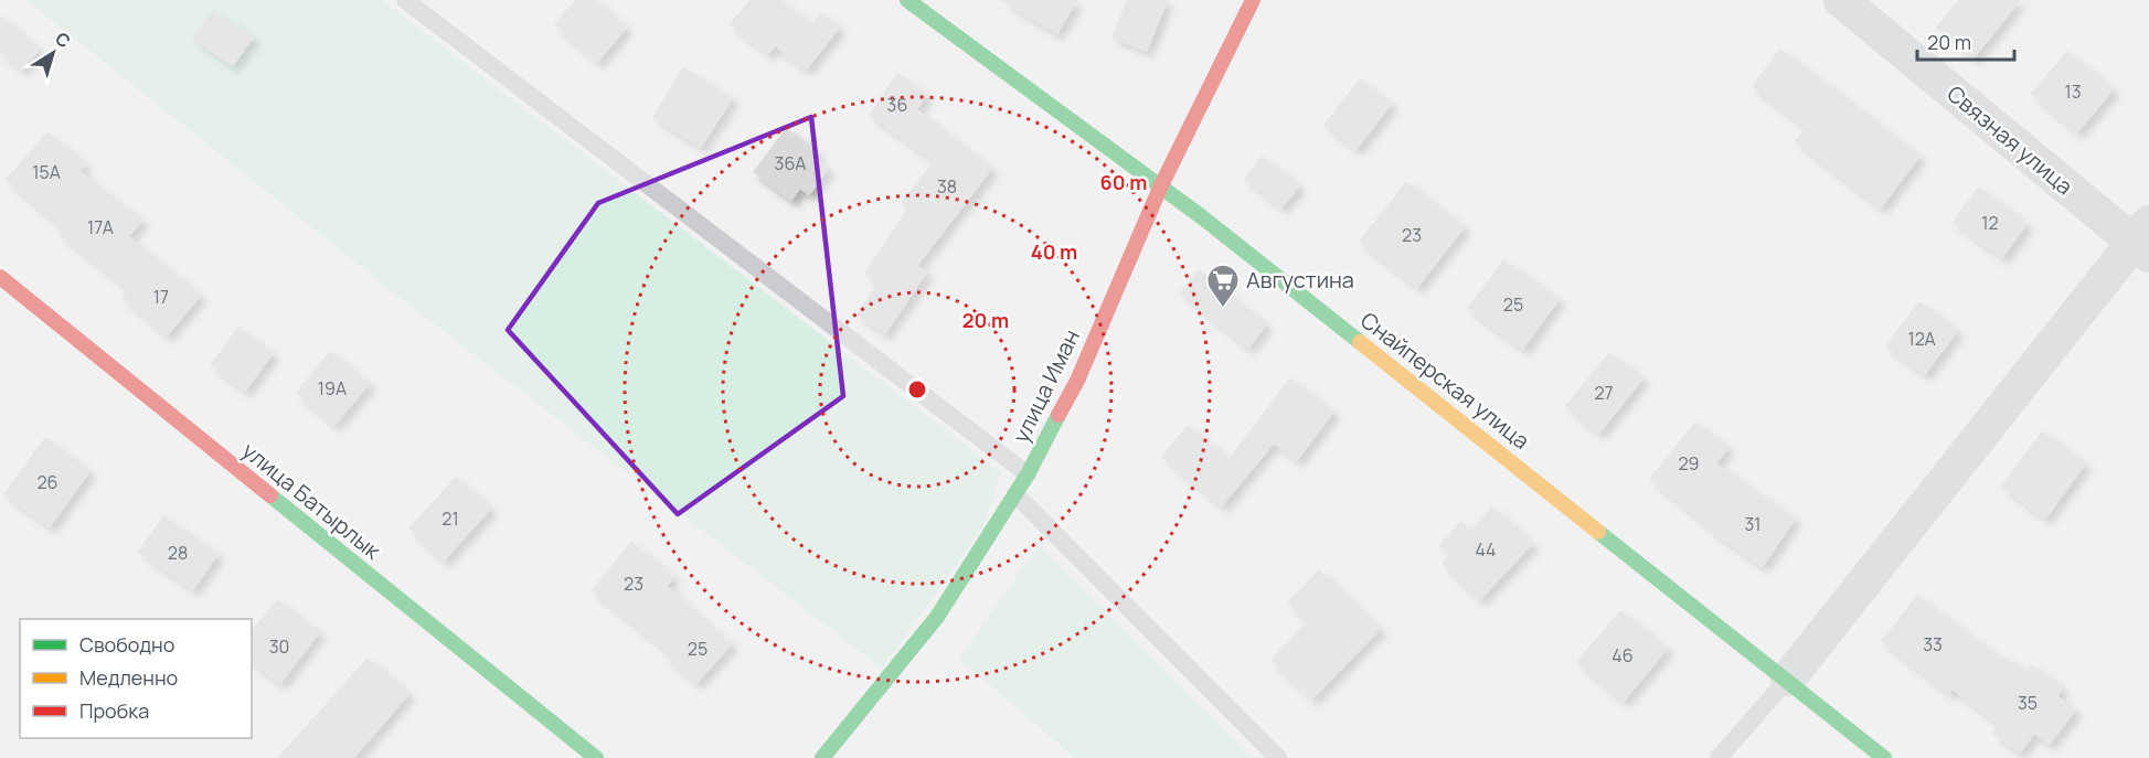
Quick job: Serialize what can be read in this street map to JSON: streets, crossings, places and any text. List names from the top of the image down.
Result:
{
  "streets": {
    "street": [
      "Связная улица",
      "Снайперская улица",
      "улица Иман",
      "улица Батырлык"
    ]
  },
  "crossings": [
    ["Снайперская улица", "улица Иман"]
  ],
  "places": {
    "supermarket": ["Августина"]
  },
  "house_numbers": [
    "13",
    "36",
    "36А",
    "15А",
    "38",
    "12",
    "17А",
    "23",
    "17",
    "25",
    "12А",
    "19А",
    "27",
    "29",
    "26",
    "21",
    "31",
    "44",
    "28",
    "23",
    "33",
    "30",
    "25",
    "46",
    "35"
  ],
  "legend": ["Свободно", "Медленно", "Пробка"],
  "scale_bar": "20 m",
  "north": "top right",
  "rings": ["60 m", "40 m", "20 m"]
}
